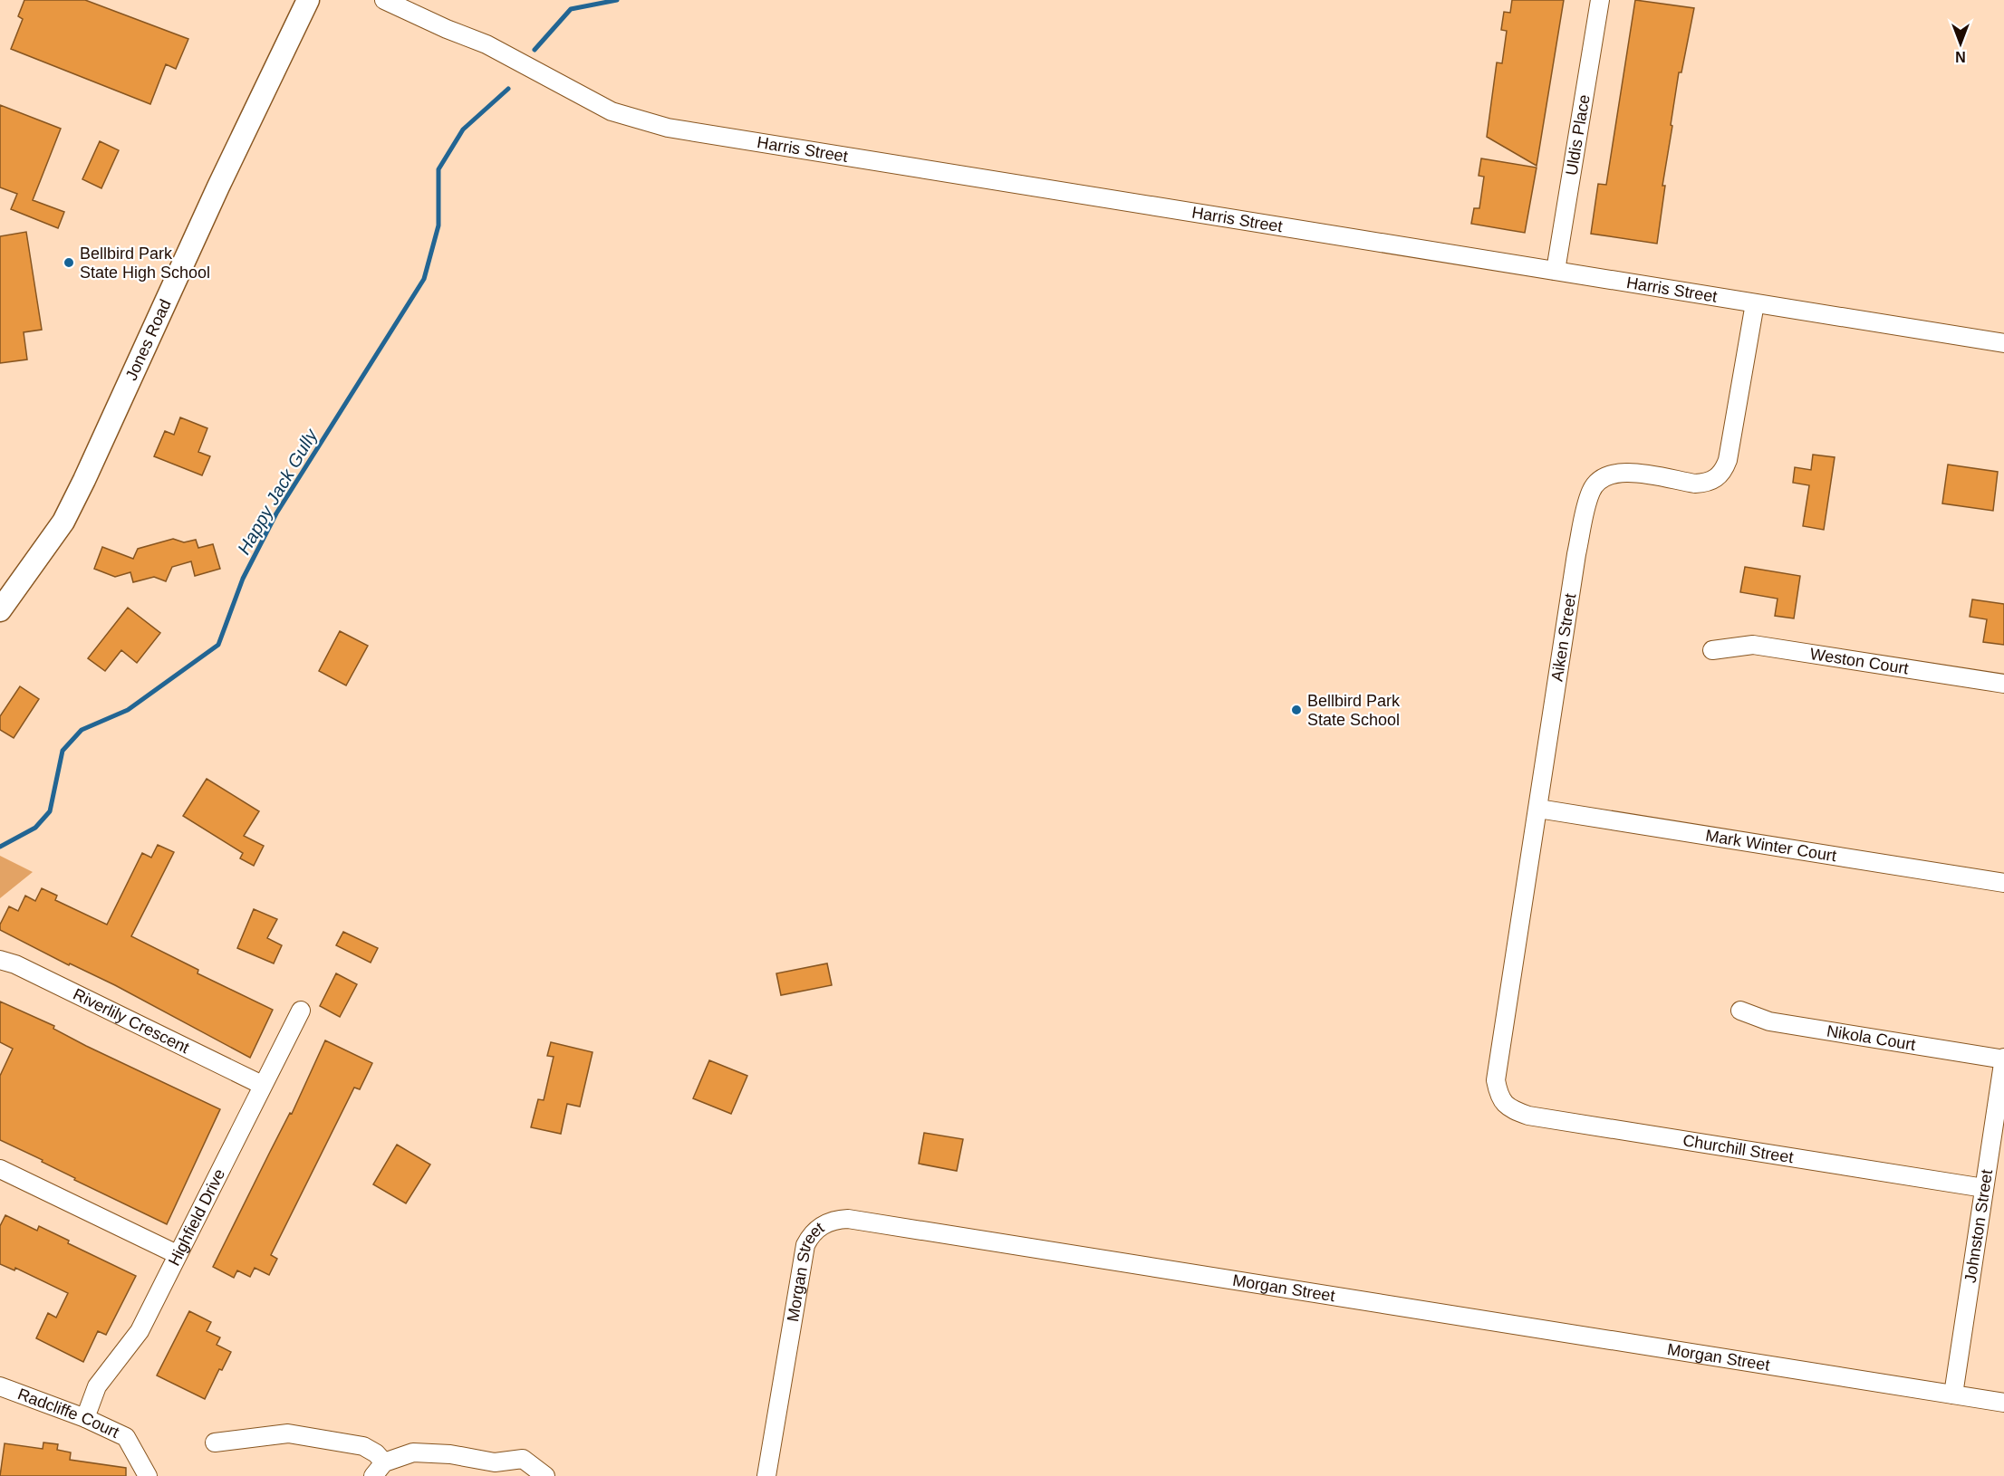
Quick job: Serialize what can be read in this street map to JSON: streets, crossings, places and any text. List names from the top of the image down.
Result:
{
  "streets": {
    "street": [
      "Uldis Place",
      "Harris Street",
      "Jones Road",
      "Aiken Street",
      "Weston Court",
      "Mark Winter Court",
      "Riverlily Crescent",
      "Nikola Court",
      "Churchill Street",
      "Highfield Drive",
      "Johnston Street",
      "Morgan Street",
      "Radcliffe Court"
    ]
  },
  "crossings": [
    ["Uldis Place", "Harris Street"],
    ["Harris Street", "Aiken Street"],
    ["Aiken Street", "Mark Winter Court"],
    ["Aiken Street", "Churchill Street"],
    ["Riverlily Crescent", "Highfield Drive"],
    ["Nikola Court", "Johnston Street"],
    ["Churchill Street", "Johnston Street"],
    ["Highfield Drive", "Radcliffe Court"],
    ["Johnston Street", "Morgan Street"]
  ],
  "water": ["Happy Jack Gully"],
  "places": ["Bellbird Park State High School", "Bellbird Park State School"],
  "north": "bottom"
}
